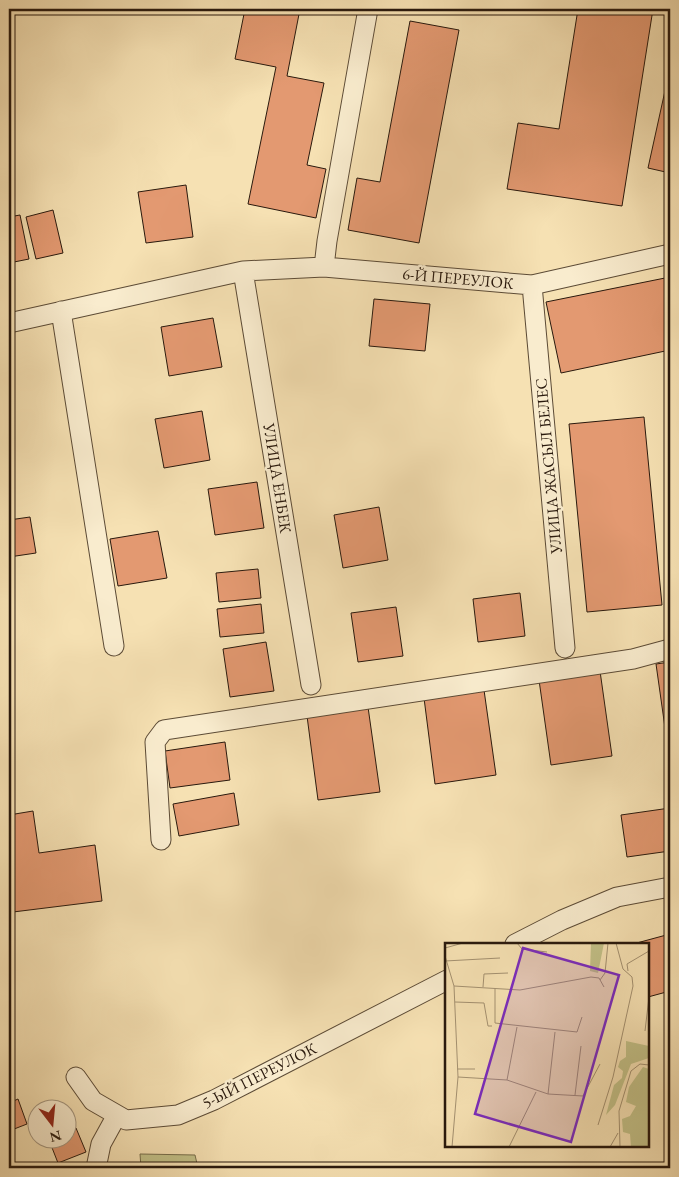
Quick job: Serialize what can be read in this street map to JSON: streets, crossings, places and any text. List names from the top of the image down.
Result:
{
  "streets": {
    "street": [
      "6-Й ПЕРЕУЛОК",
      "УЛИЦА ЖАСЫЛ БЕЛЕС",
      "УЛИЦА ЕНБЕК",
      "5-ЫЙ ПЕРЕУЛОК"
    ]
  },
  "crossings": [
    ["6-Й ПЕРЕУЛОК", "УЛИЦА ЖАСЫЛ БЕЛЕС"],
    ["6-Й ПЕРЕУЛОК", "УЛИЦА ЕНБЕК"]
  ],
  "north": "bottom"
}
